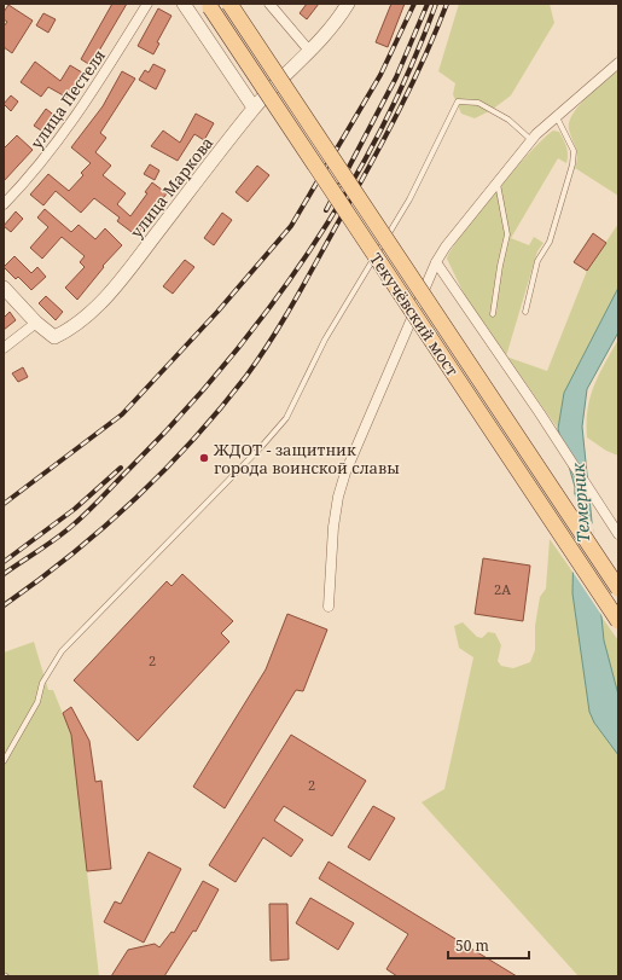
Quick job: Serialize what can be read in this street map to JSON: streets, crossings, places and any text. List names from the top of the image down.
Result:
{
  "streets": {
    "main road": ["Текучёвский мост"],
    "street": ["улица Пестеля", "улица Маркова"]
  },
  "water": ["Темерник"],
  "places": ["ЖДОТ - защитник города воинской славы"],
  "house_numbers": ["2А", "2", "2"],
  "scale_bar": "50 m"
}
